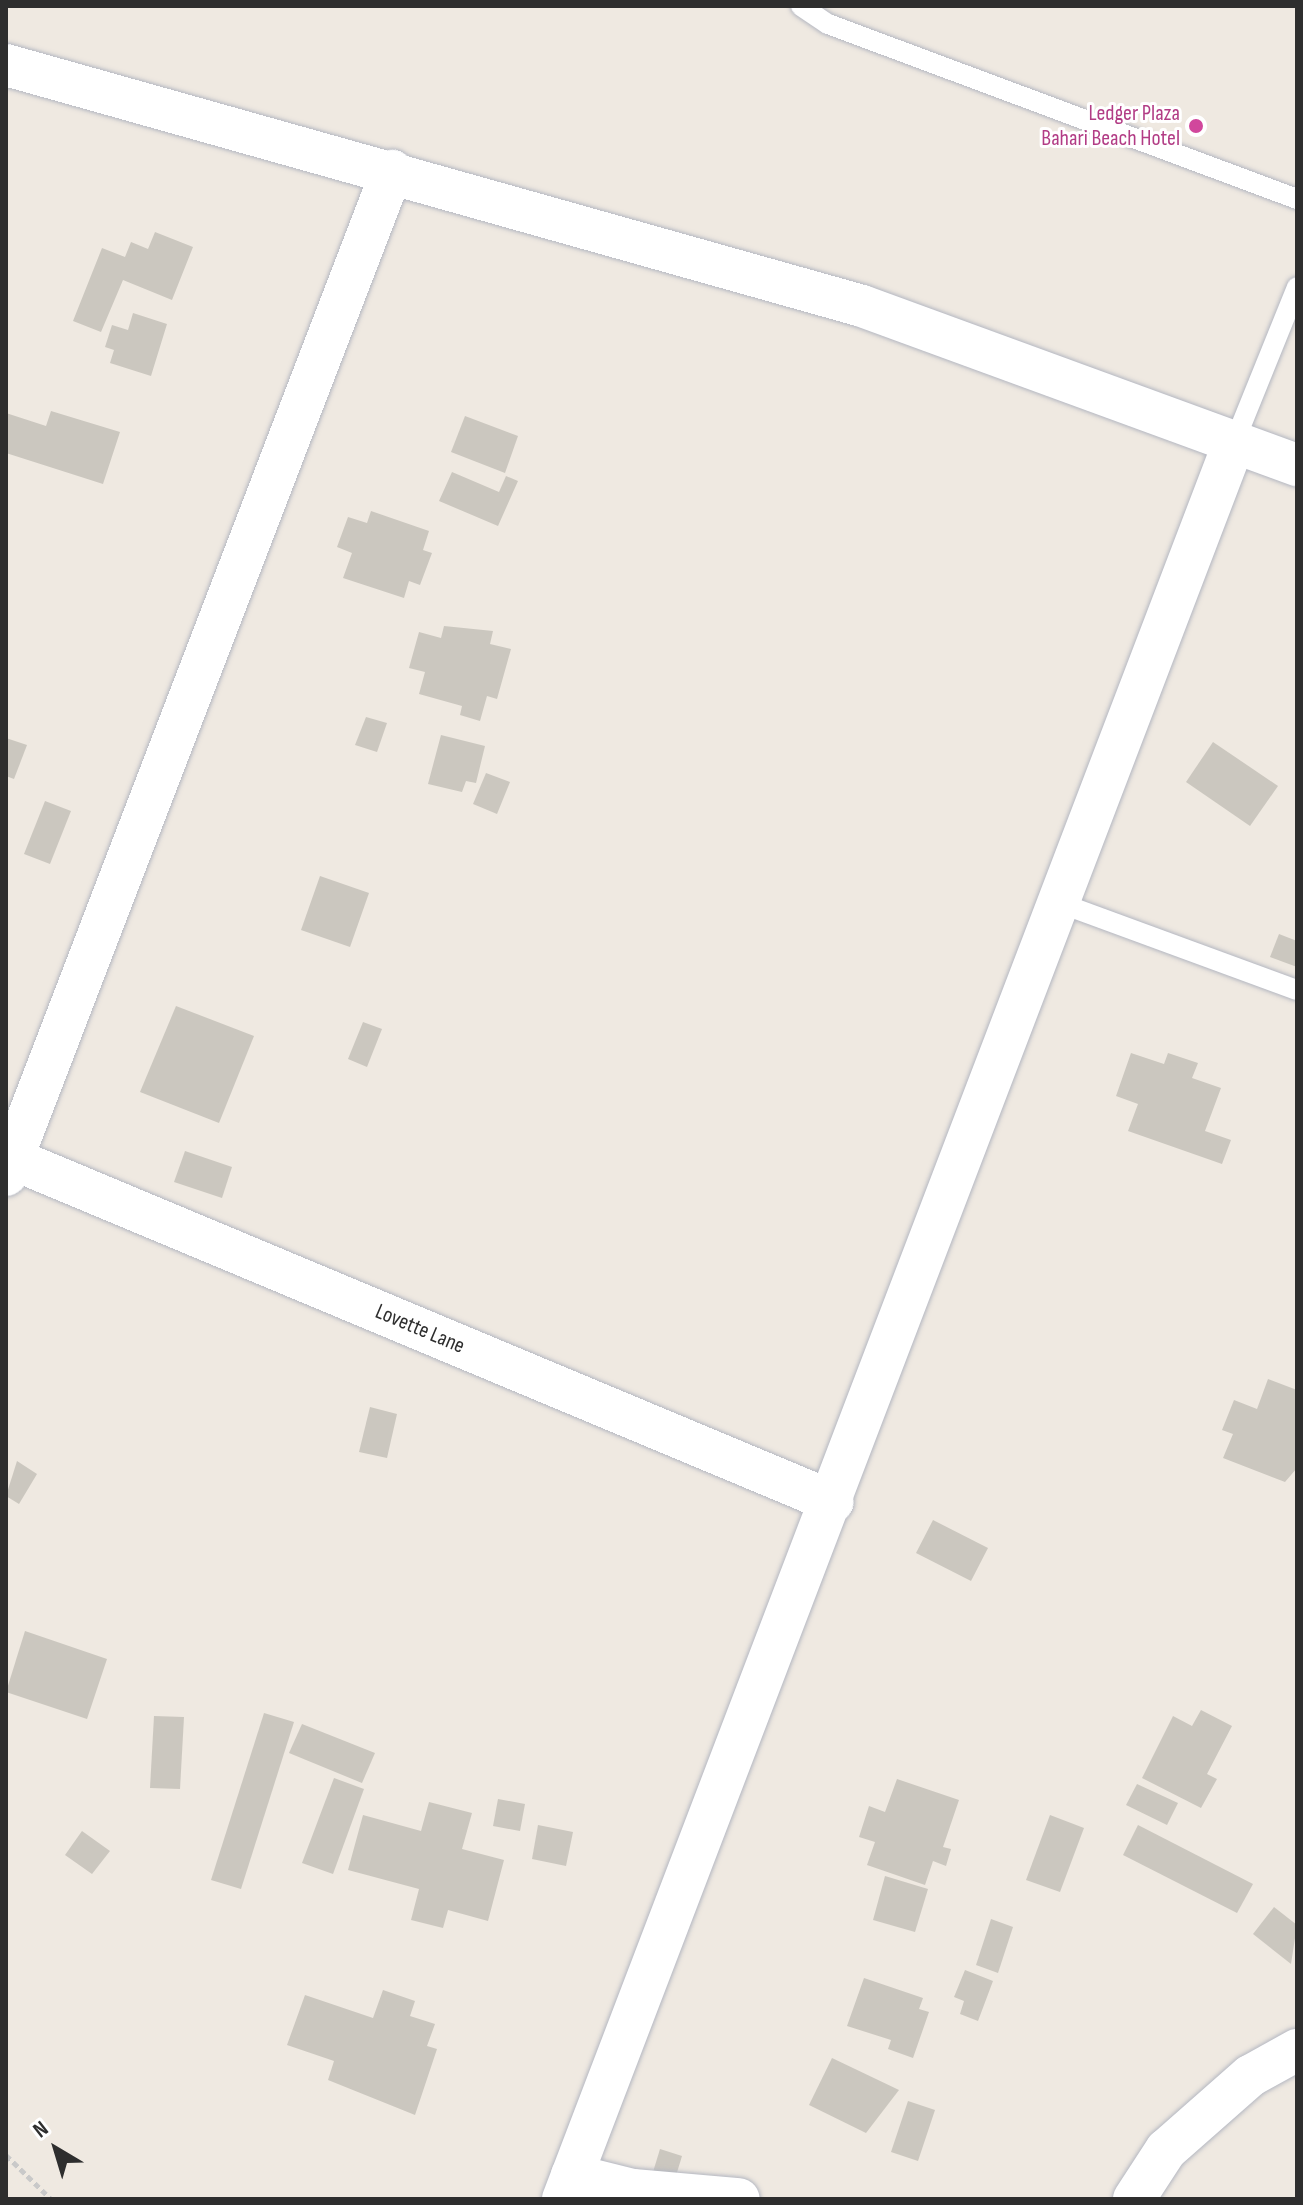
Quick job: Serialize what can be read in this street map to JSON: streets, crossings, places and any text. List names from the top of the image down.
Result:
{
  "streets": {
    "street": ["Lovette Lane"]
  },
  "places": ["Ledger Plaza Bahari Beach Hotel"],
  "north": "top left"
}
